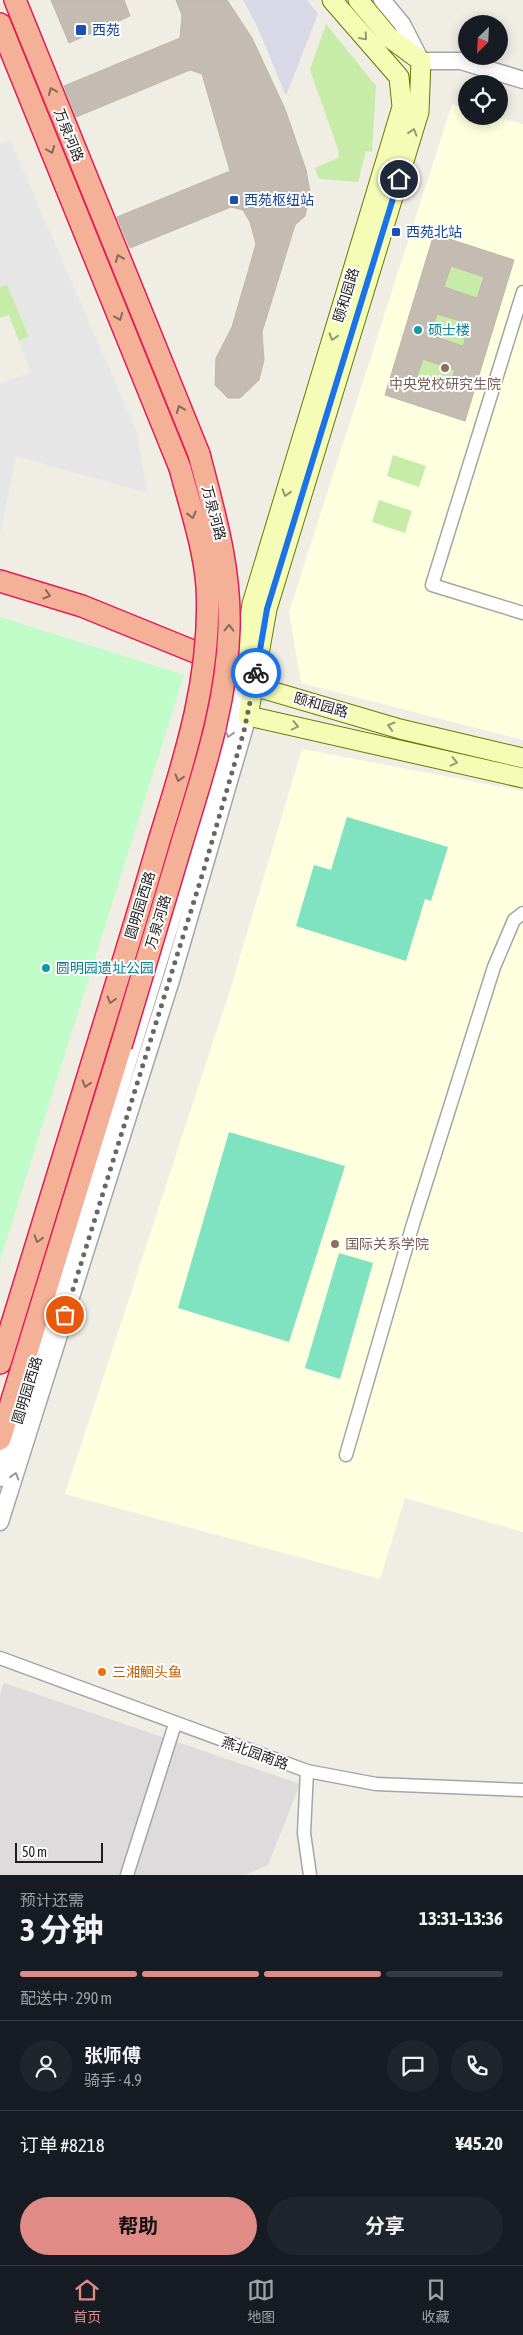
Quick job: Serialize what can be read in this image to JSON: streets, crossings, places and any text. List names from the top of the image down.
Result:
{
  "streets": {
    "highway": ["万泉河路", "圆明园西路"],
    "main road": ["颐和园路"],
    "street": ["燕北园南路"]
  },
  "crossings": [
    ["万泉河路", "圆明园西路"],
    ["颐和园路", "圆明园西路"]
  ],
  "places": {
    "transit": ["西苑", "西苑枢纽站", "西苑北站"],
    "other": [
      "硕士楼",
      "中央党校研究生院",
      "圆明园遗址公园",
      "国际关系学院",
      "三湘鮰头鱼"
    ]
  },
  "scale_bar": "50 m",
  "north": "bottom left",
  "page": {
    "scale": "50 m",
    "heading": ["3 分钟", "预计还需", "13:31–13:36"],
    "panel": [
      "张师傅",
      "骑手 · 4.9",
      "订单 #8218",
      "¥45.20"
    ],
    "bar": "配送中 · 290 m",
    "buttons": ["帮助", "分享"],
    "tabs": ["首页", "地图", "收藏"]
  }
}
